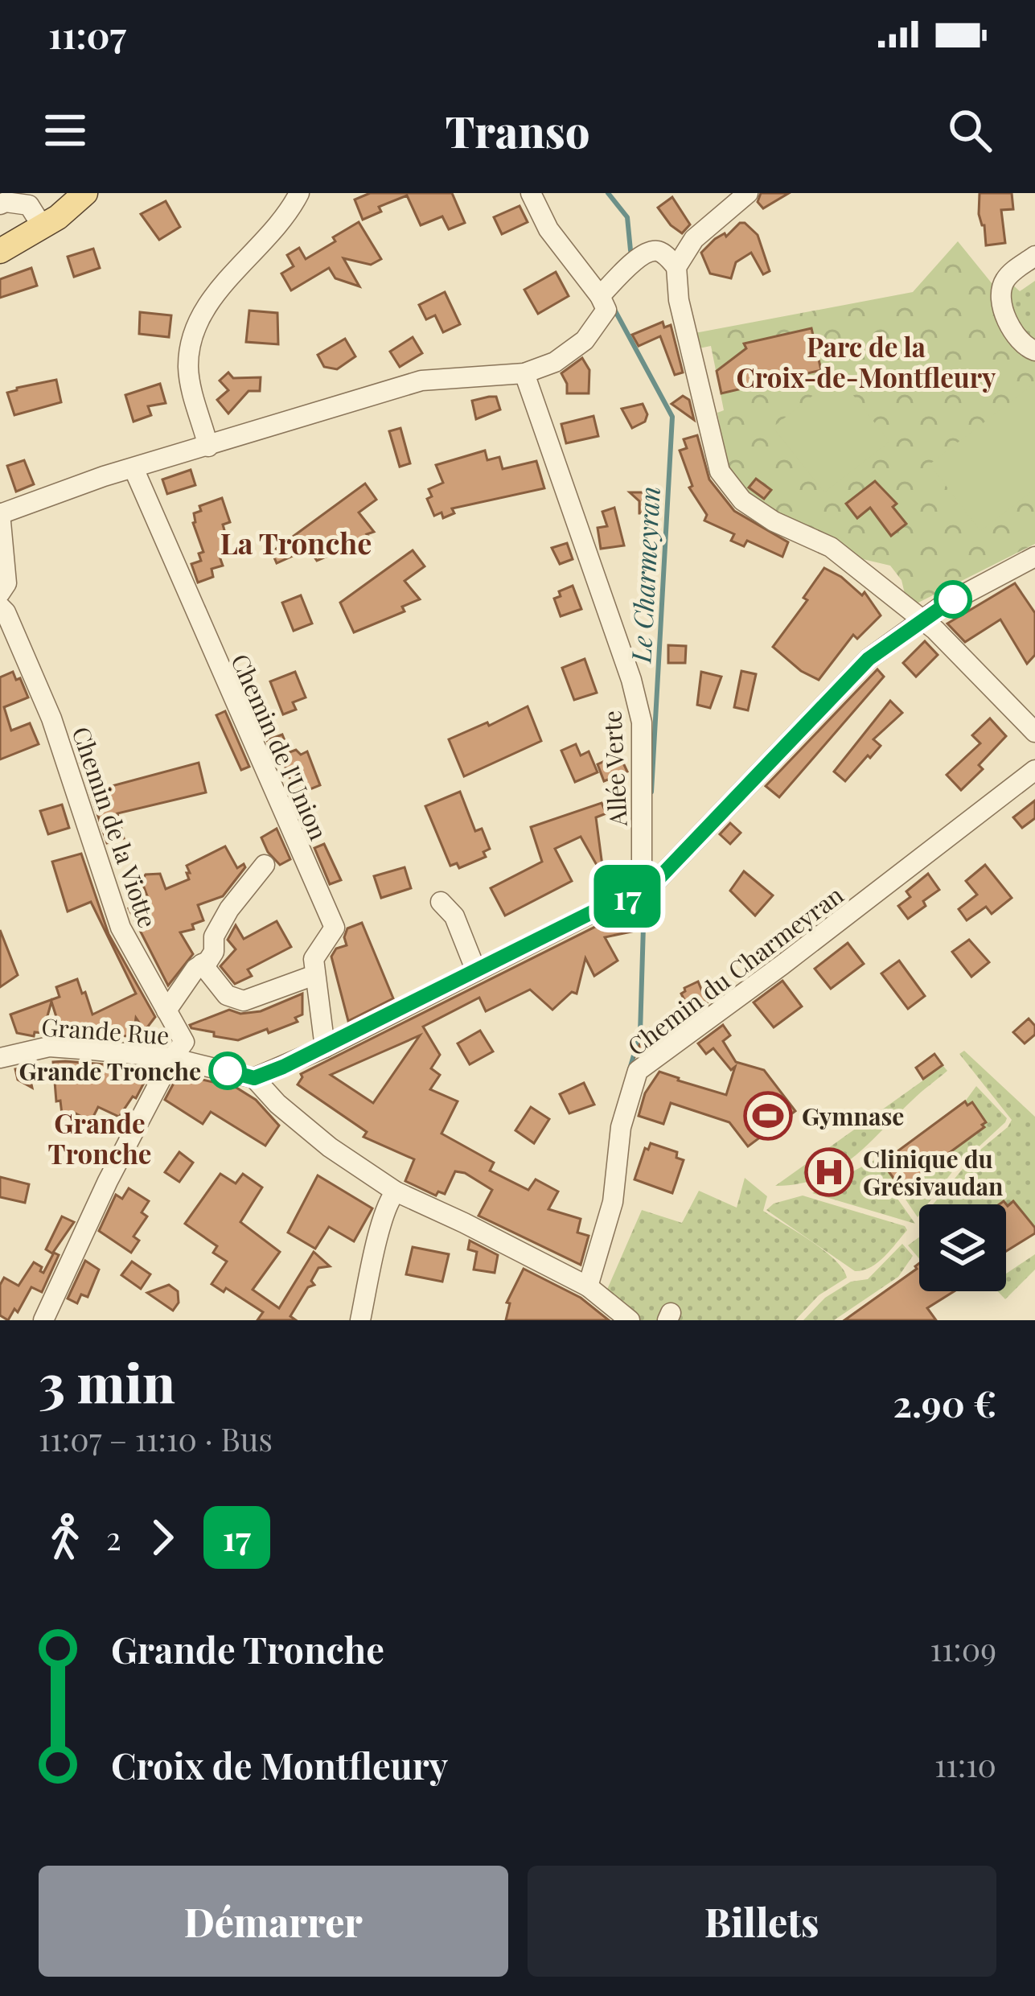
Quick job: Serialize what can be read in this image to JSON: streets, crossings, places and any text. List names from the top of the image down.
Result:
{
  "streets": {
    "street": [
      "Chemin de l'Union",
      "Allée Verte",
      "Chemin de la Viotte",
      "Chemin du Charmeyran",
      "Grande Rue"
    ]
  },
  "crossings": [
    ["Chemin de la Viotte", "Grande Rue"]
  ],
  "districts": ["Parc de la Croix-de-Montfleury", "La Tronche", "Grande Tronche"],
  "water": ["Le Charmeyran"],
  "places": {
    "other": ["Grande Tronche"],
    "sports": ["Gymnase"],
    "hospital": ["Clinique du Grésivaudan"]
  },
  "lines": ["bus line 17"],
  "page": {
    "status": "11:07",
    "header": "Transo",
    "on_map": "17",
    "heading": ["3 min", "11:07 – 11:10 · Bus", "2.90 €"],
    "legs": ["2", "17"],
    "list": [
      {
        "name": "Grande Tronche",
        "value": "11:09"
      },
      {
        "name": "Croix de Montfleury",
        "value": "11:10"
      }
    ],
    "buttons": ["Démarrer", "Billets"]
  }
}
